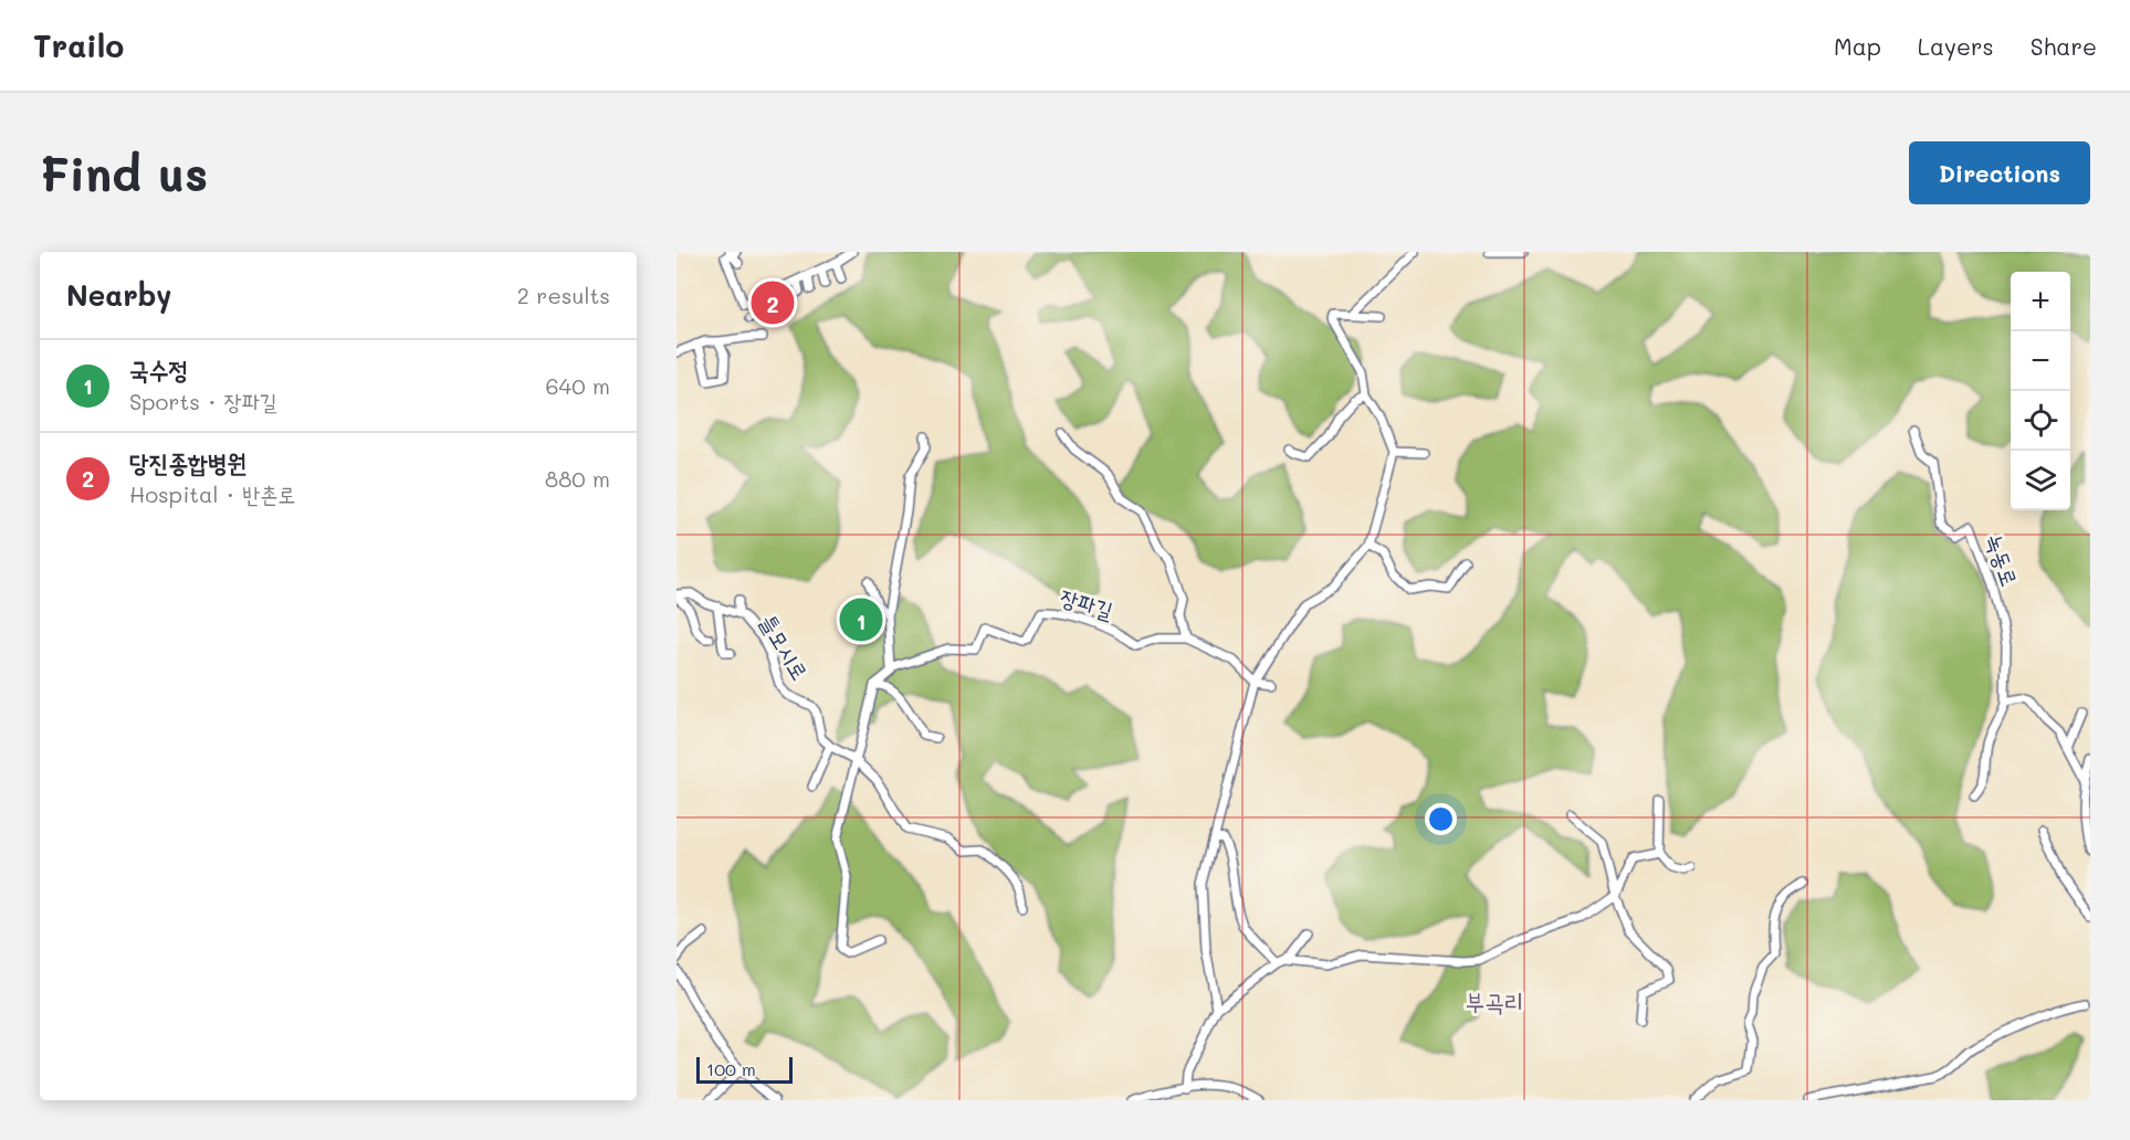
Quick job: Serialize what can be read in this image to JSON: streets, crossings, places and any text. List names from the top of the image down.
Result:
{
  "streets": {
    "street": ["녹동로", "장파길", "틀모시로"]
  },
  "districts": ["부곡리"],
  "scale_bar": "100 m",
  "page": {
    "header": "Trailo",
    "nav": ["Map", "Layers", "Share"],
    "buttons": "Directions",
    "title": "Find us",
    "heading": ["Nearby", "2 results"],
    "map_buttons": ["+", "−"],
    "pins": ["2", "1"],
    "list": [
      {
        "mark": "1",
        "name": "국수정",
        "note": "Sports · 장파길",
        "value": "640 m"
      },
      {
        "mark": "2",
        "name": "당진종합병원",
        "note": "Hospital · 반촌로",
        "value": "880 m"
      }
    ],
    "scale": "100 m"
  }
}
